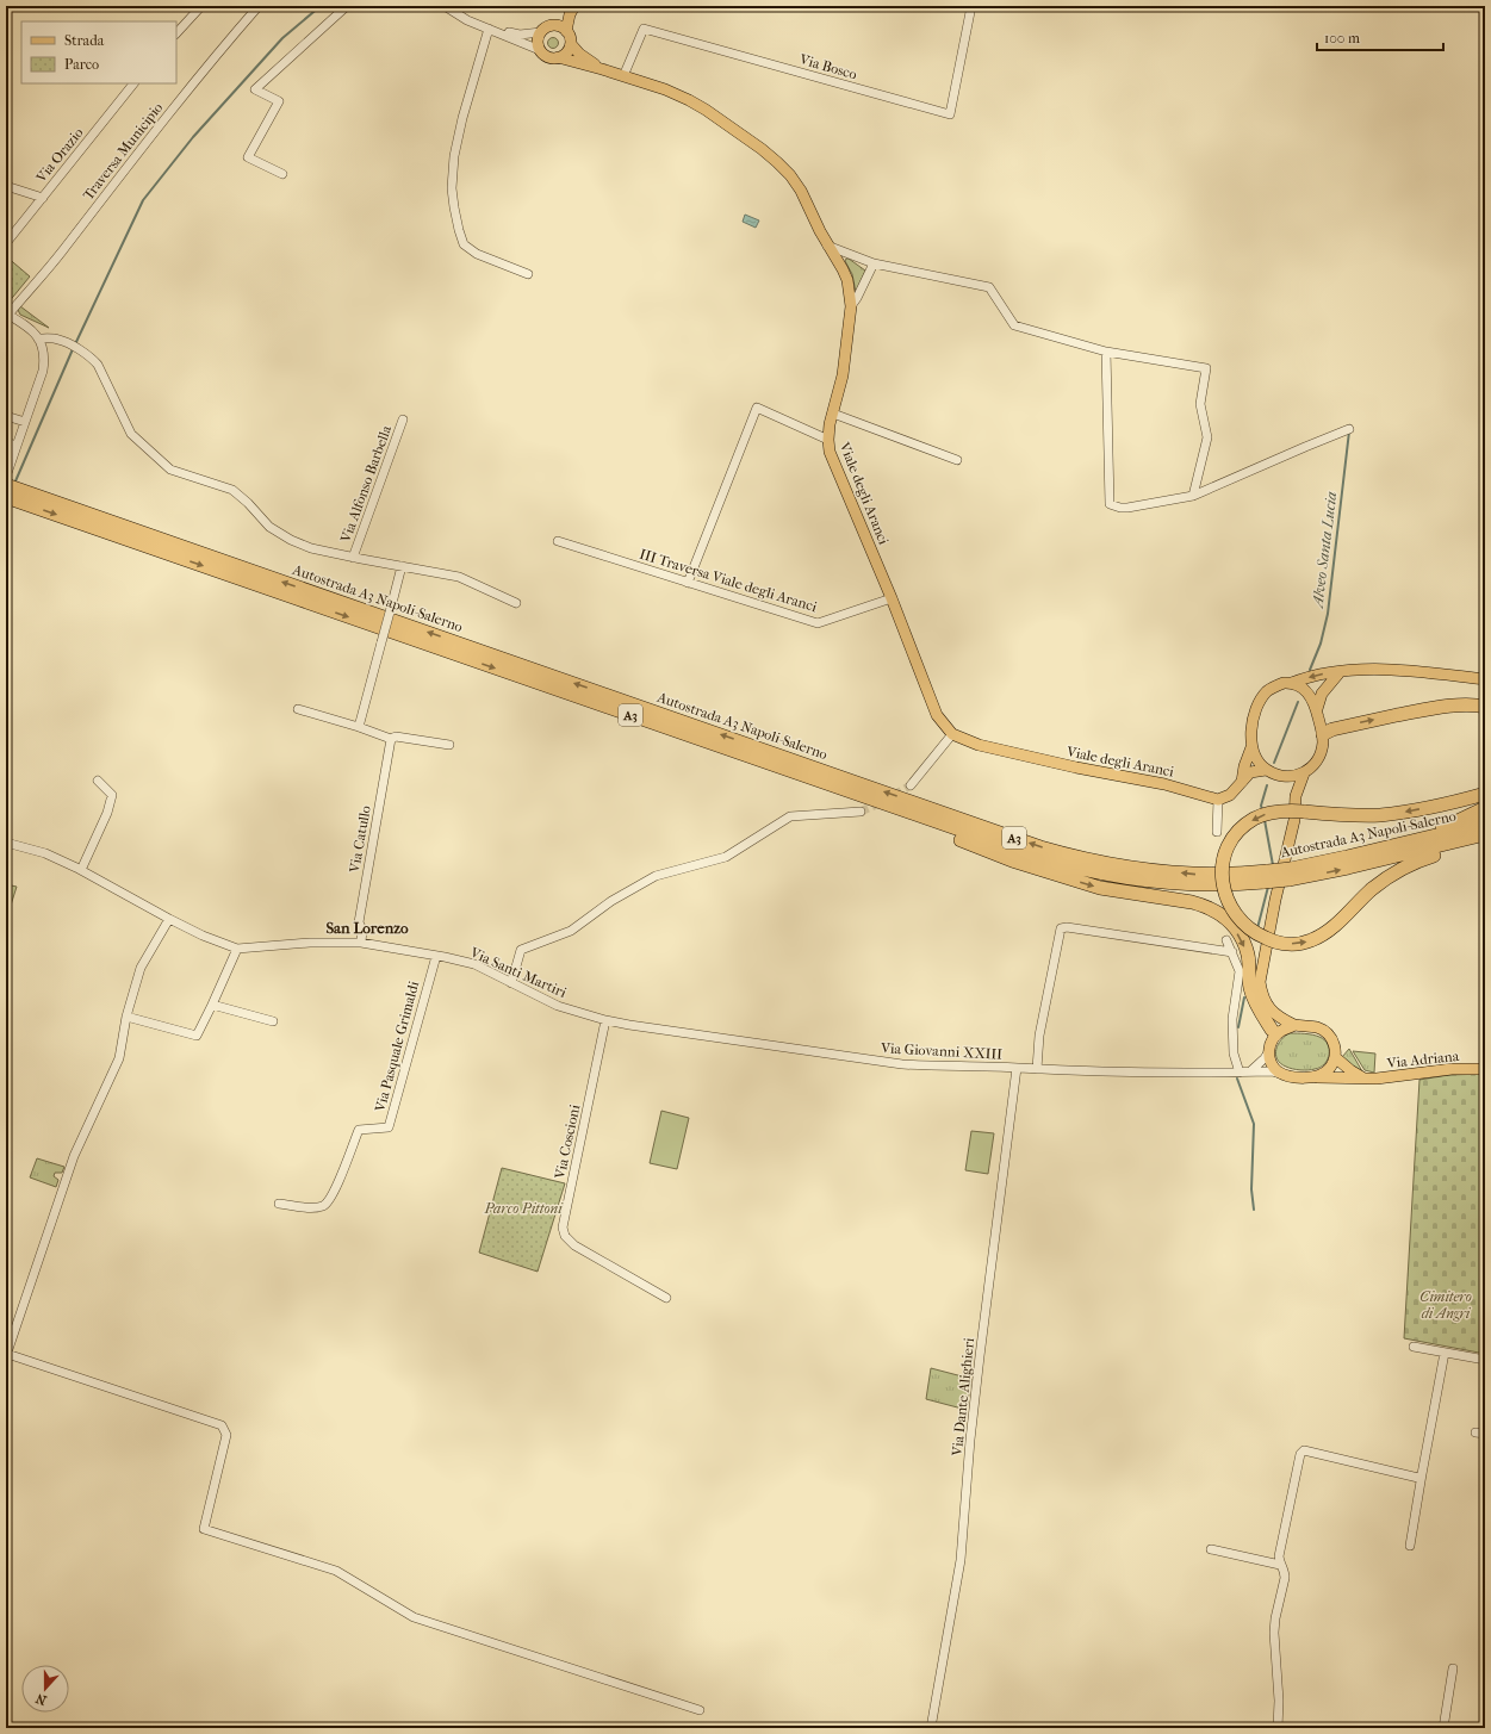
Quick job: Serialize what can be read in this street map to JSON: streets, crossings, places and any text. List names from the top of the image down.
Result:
{
  "streets": {
    "highway": ["Autostrada A3 Napoli-Salerno", "A3"],
    "main road": ["Viale degli Aranci", "Via Adriana"],
    "street": [
      "Via Bosco",
      "Traversa Municipio",
      "Via Orazio",
      "Via Alfonso Barbella",
      "III Traversa Viale degli Aranci",
      "Via Catullo",
      "Via Santi Martiri",
      "Via Pasquale Grimaldi",
      "Via Giovanni XXIII",
      "Via Coscioni",
      "Via Dante Alighieri"
    ]
  },
  "crossings": [
    ["Via Bosco", "Viale degli Aranci"],
    ["Viale degli Aranci", "III Traversa Viale degli Aranci"],
    ["Via Catullo", "Via Santi Martiri"],
    ["Via Santi Martiri", "Via Pasquale Grimaldi"],
    ["Via Santi Martiri", "Via Giovanni XXIII"],
    ["Via Santi Martiri", "Via Coscioni"],
    ["Via Giovanni XXIII", "Via Adriana"],
    ["Via Giovanni XXIII", "Via Coscioni"],
    ["Via Giovanni XXIII", "Via Dante Alighieri"]
  ],
  "districts": ["San Lorenzo"],
  "water": ["Alveo Santa Lucia"],
  "parks": ["Parco Pittoni", "Cimitero di Angri"],
  "legend": ["Strada", "Parco"],
  "scale_bar": "100 m",
  "north": "bottom"
}
